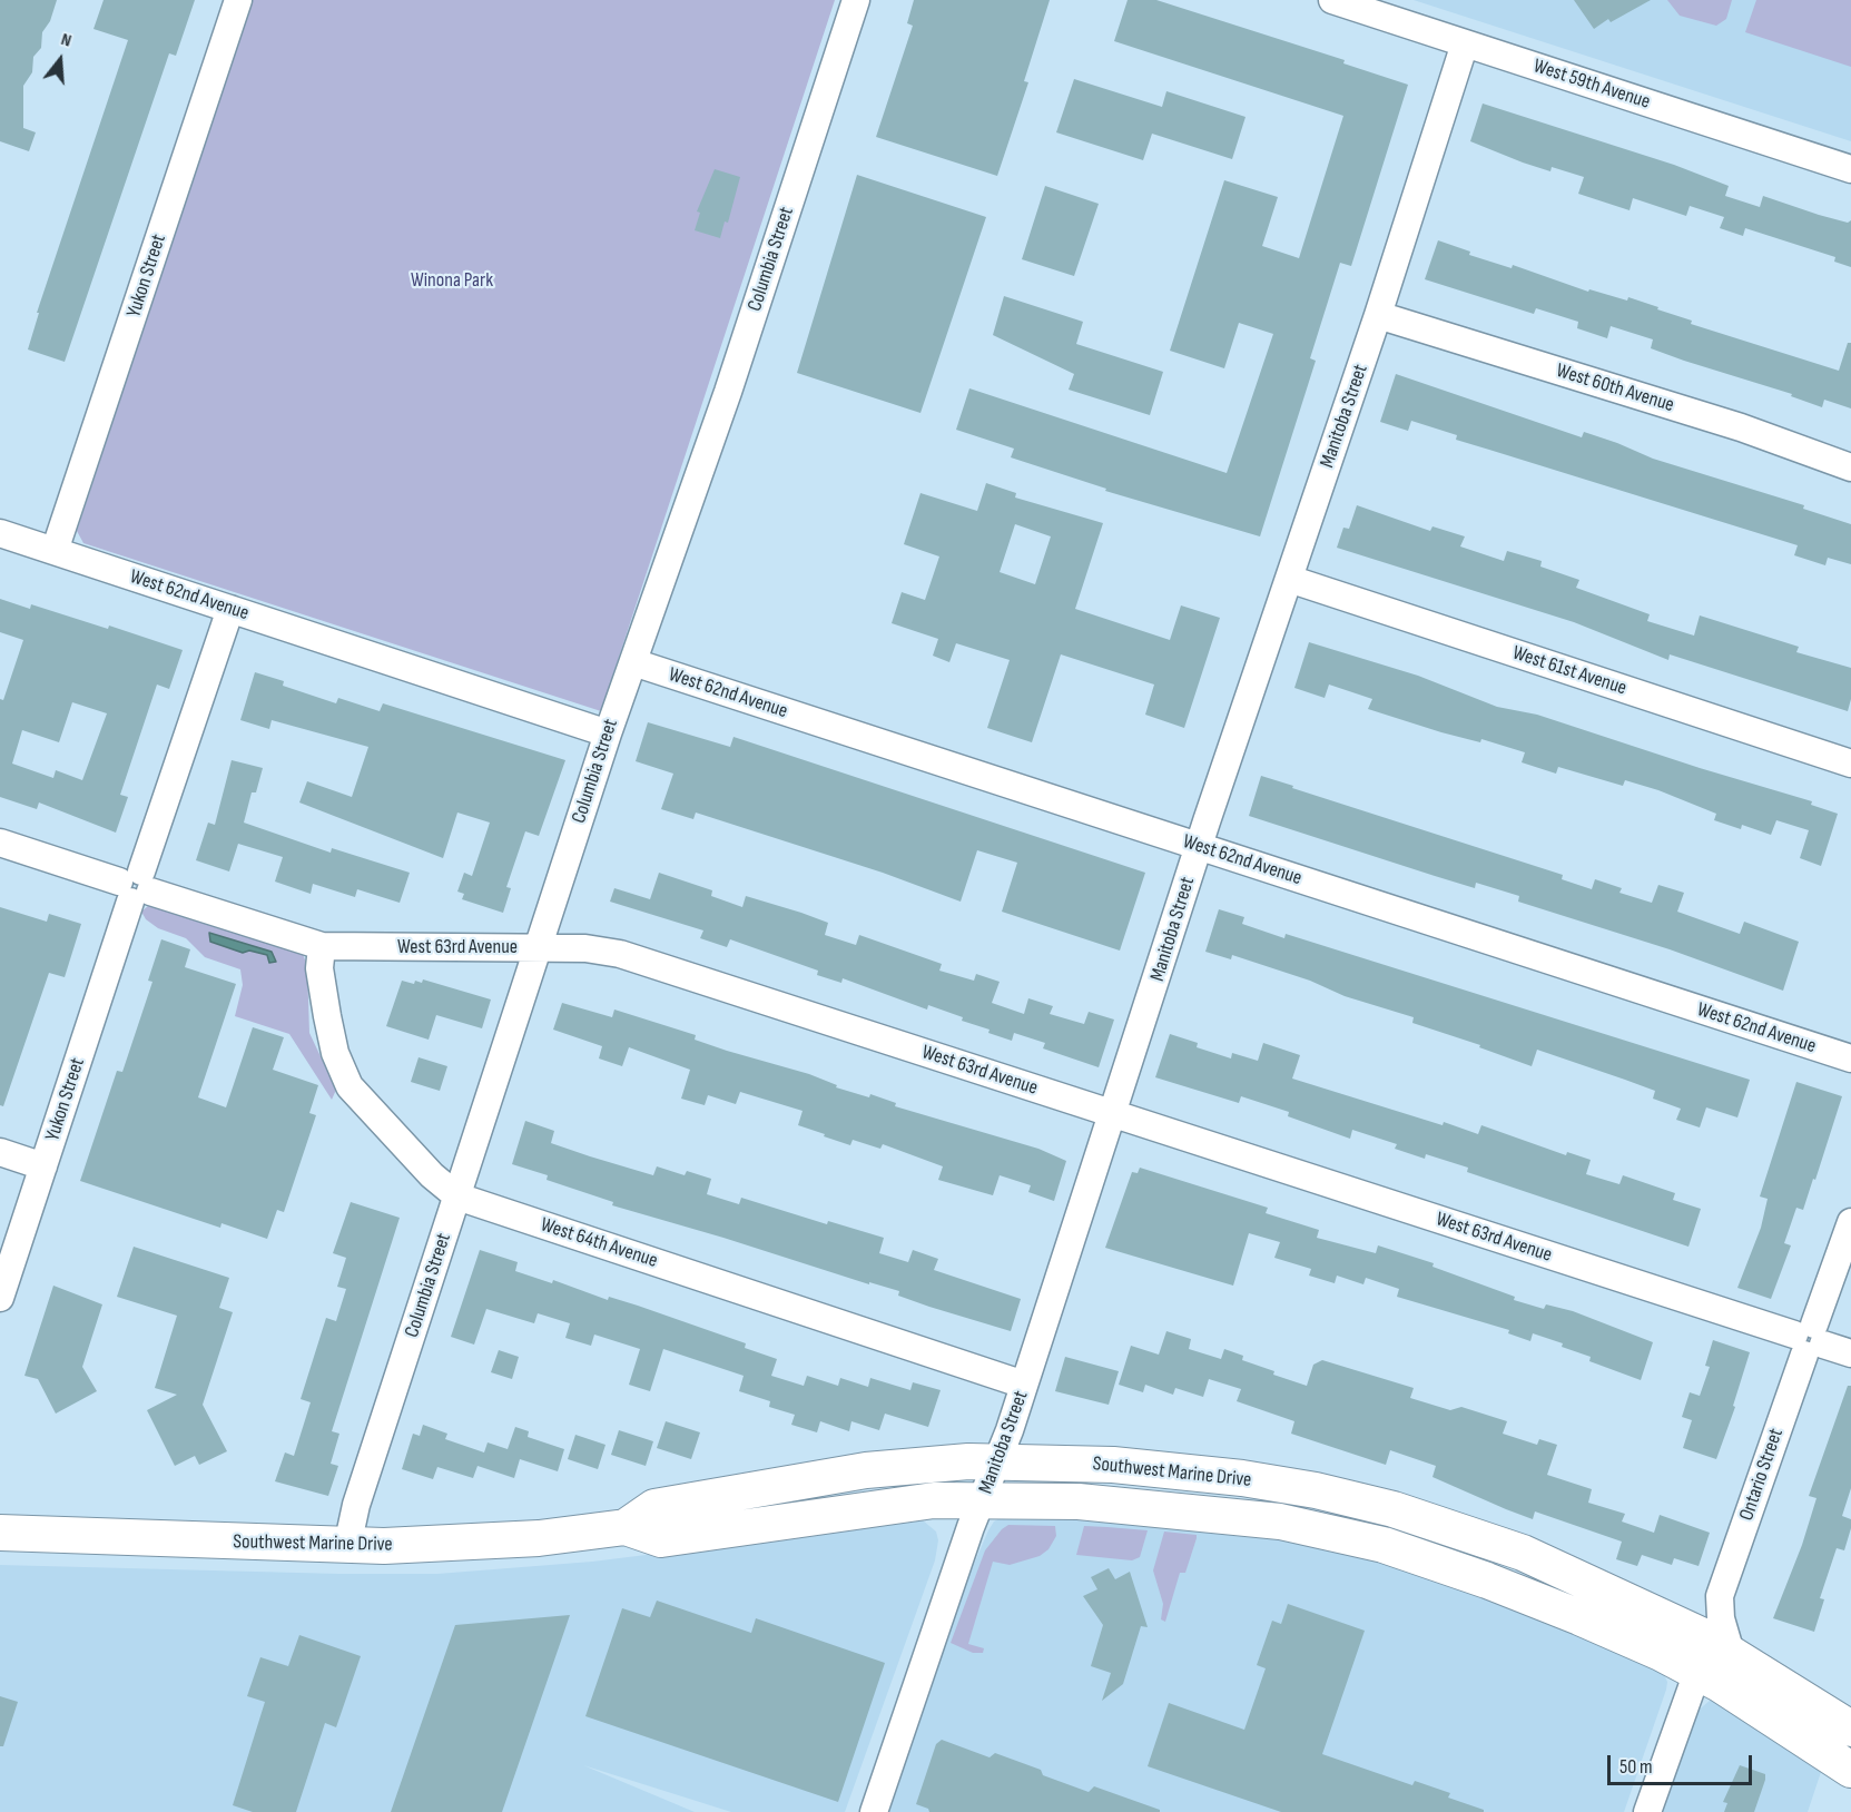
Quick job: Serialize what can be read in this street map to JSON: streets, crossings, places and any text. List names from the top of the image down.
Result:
{
  "streets": {
    "main road": ["Southwest Marine Drive"],
    "street": [
      "West 59th Avenue",
      "Columbia Street",
      "Yukon Street",
      "West 60th Avenue",
      "Manitoba Street",
      "West 62nd Avenue",
      "West 61st Avenue",
      "West 63rd Avenue",
      "West 64th Avenue",
      "Ontario Street"
    ]
  },
  "crossings": [
    ["West 59th Avenue", "Manitoba Street"],
    ["Columbia Street", "West 62nd Avenue"],
    ["Columbia Street", "West 63rd Avenue"],
    ["Columbia Street", "West 64th Avenue"],
    ["Columbia Street", "Southwest Marine Drive"],
    ["Yukon Street", "West 62nd Avenue"],
    ["Yukon Street", "West 63rd Avenue"],
    ["West 60th Avenue", "Manitoba Street"],
    ["Manitoba Street", "West 62nd Avenue"],
    ["Manitoba Street", "West 61st Avenue"],
    ["Manitoba Street", "West 63rd Avenue"],
    ["Manitoba Street", "West 64th Avenue"],
    ["Manitoba Street", "Southwest Marine Drive"],
    ["West 63rd Avenue", "West 64th Avenue"],
    ["West 63rd Avenue", "Ontario Street"],
    ["Southwest Marine Drive", "Ontario Street"]
  ],
  "parks": ["Winona Park"],
  "scale_bar": "50 m",
  "north": "top"
}
